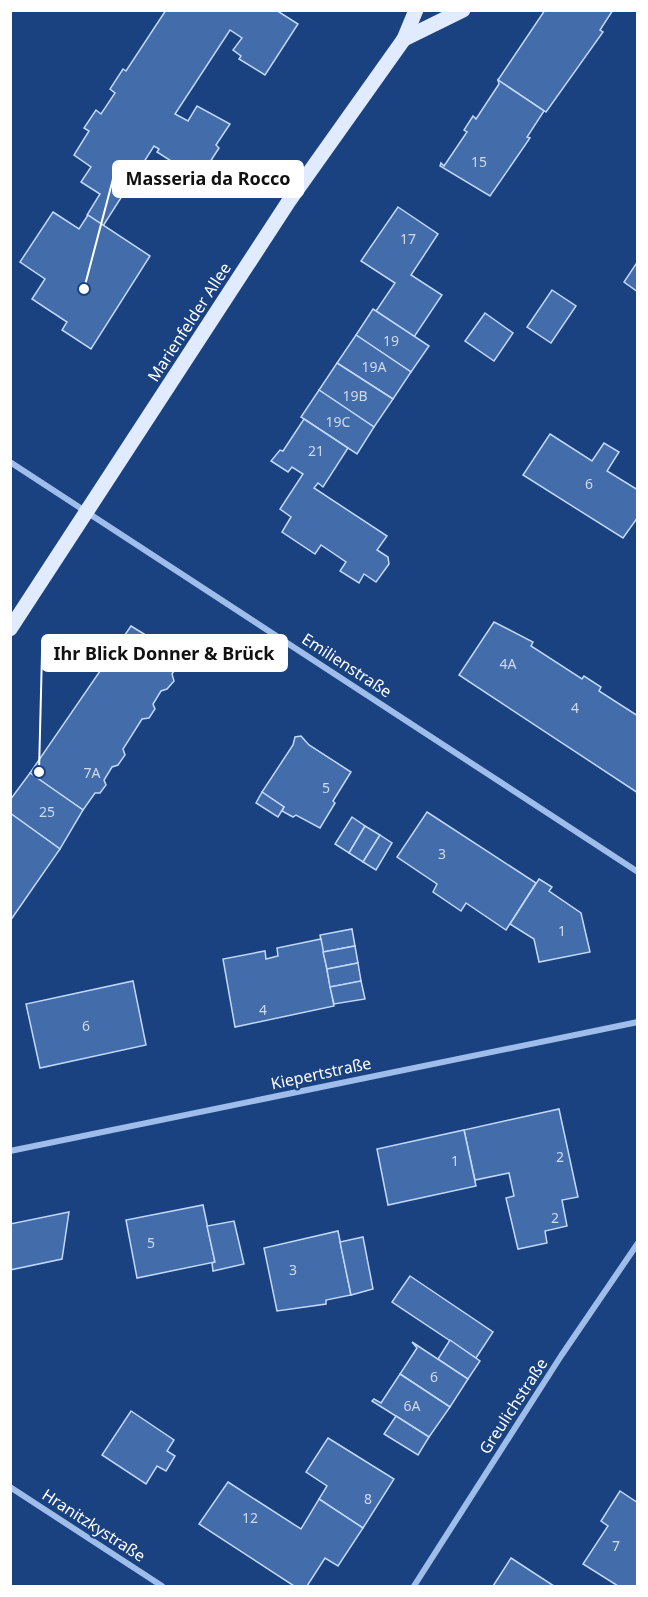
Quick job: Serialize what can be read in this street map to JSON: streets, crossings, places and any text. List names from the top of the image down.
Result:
{
  "streets": {
    "main road": ["Marienfelder Allee"],
    "street": [
      "Emilienstraße",
      "Kiepertstraße",
      "Greulichstraße",
      "Hranitzkystraße"
    ]
  },
  "crossings": [
    ["Marienfelder Allee", "Emilienstraße"]
  ],
  "places": ["Masseria da Rocco", "Ihr Blick Donner & Brück"],
  "house_numbers": [
    "15",
    "17",
    "19",
    "19A",
    "19B",
    "19C",
    "21",
    "6",
    "4A",
    "4",
    "7A",
    "5",
    "25",
    "3",
    "1",
    "4",
    "6",
    "2",
    "1",
    "2",
    "5",
    "3",
    "6",
    "6A",
    "8",
    "12",
    "7"
  ]
}
